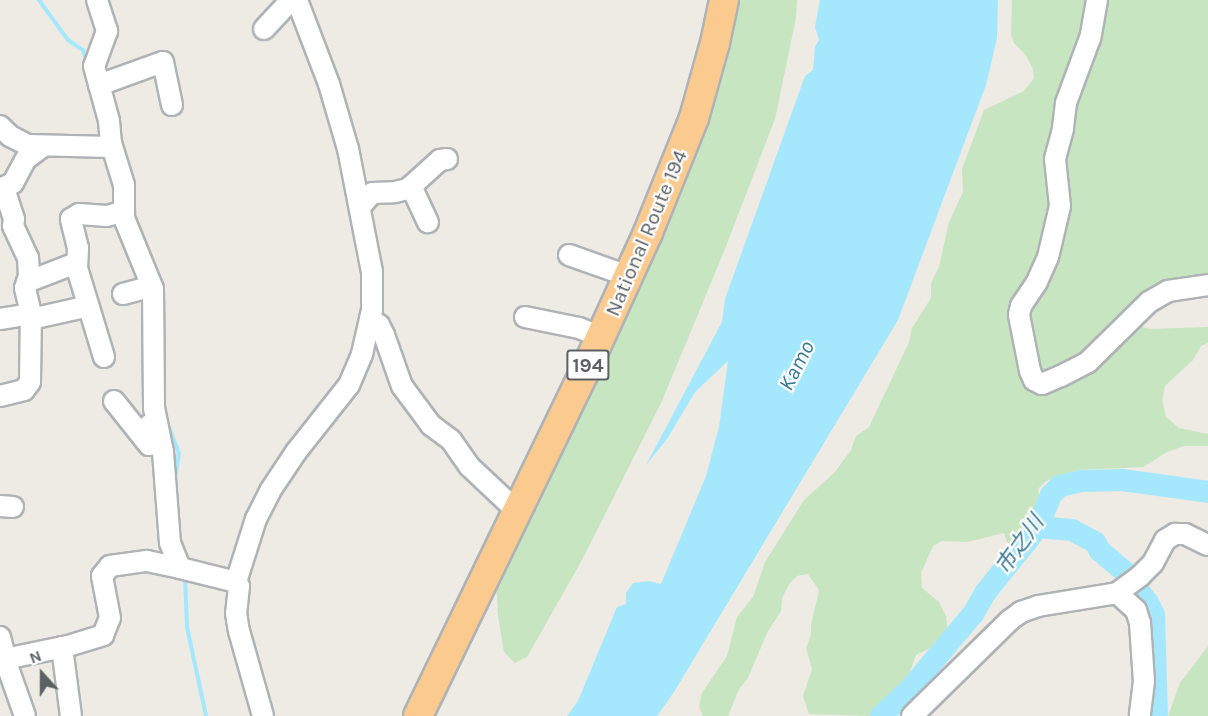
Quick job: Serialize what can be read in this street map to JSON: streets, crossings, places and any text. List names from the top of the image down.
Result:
{
  "streets": {
    "highway": ["National Route 194", "194"]
  },
  "water": ["Kamo", "市之川"],
  "north": "top"
}
